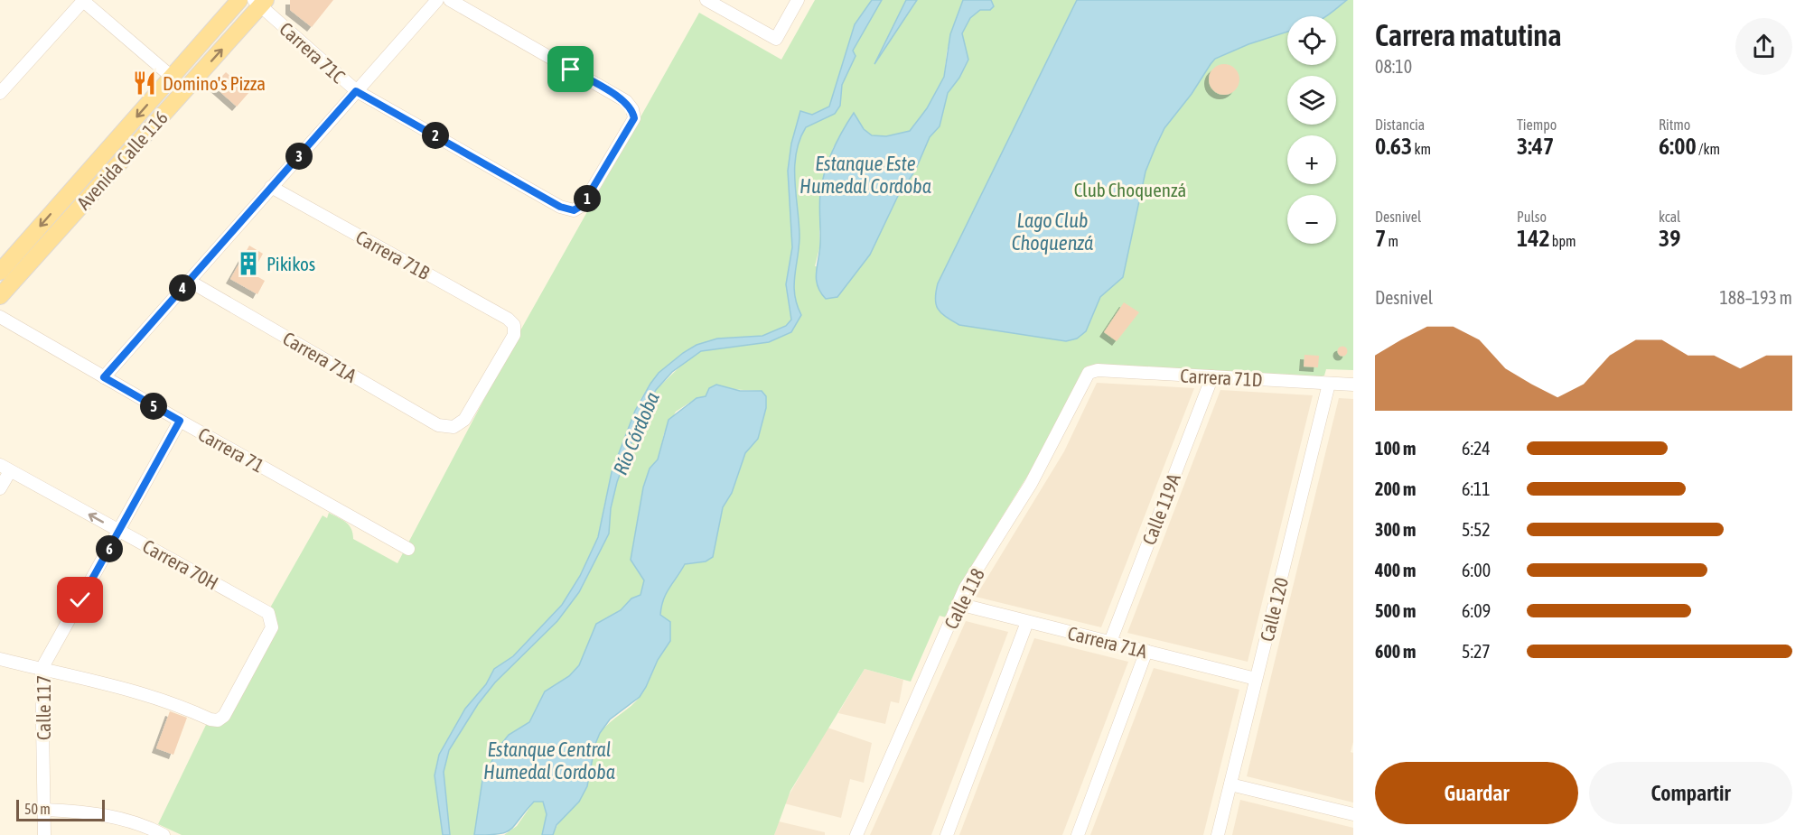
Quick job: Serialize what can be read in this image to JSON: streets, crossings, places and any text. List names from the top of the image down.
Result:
{
  "streets": {
    "main road": ["Avenida Calle 116"],
    "street": [
      "Carrera 71C",
      "Carrera 71B",
      "Carrera 71A",
      "Carrera 71D",
      "Carrera 71",
      "Calle 119A",
      "Carrera 70H",
      "Calle 118",
      "Calle 120",
      "Calle 117"
    ]
  },
  "crossings": [
    ["Carrera 71C", "Avenida Calle 116"],
    ["Carrera 71B", "Carrera 71A"],
    ["Carrera 71A", "Calle 119A"],
    ["Carrera 71A", "Calle 118"],
    ["Carrera 71A", "Calle 120"],
    ["Carrera 71D", "Calle 119A"],
    ["Carrera 71D", "Calle 118"],
    ["Carrera 71D", "Calle 120"],
    ["Carrera 71", "Calle 117"],
    ["Carrera 70H", "Calle 117"]
  ],
  "water": [
    "Estanque Este Humedal Cordoba",
    "Lago Club Choquenzá",
    "Río Córdoba",
    "Estanque Central Humedal Cordoba"
  ],
  "parks": ["Club Choquenzá"],
  "places": {
    "restaurant": ["Domino's Pizza"],
    "building": ["Pikikos"]
  },
  "scale_bar": "50 m",
  "page": {
    "heading": ["Carrera matutina", "08:10"],
    "map_buttons": ["+", "−"],
    "stats": [
      ["Distancia", "0.63 km"],
      ["Tiempo", "3:47"],
      ["Ritmo", "6:00 /km"],
      ["Desnivel", "7 m"],
      ["Pulso", "142 bpm"],
      ["kcal", "39"]
    ],
    "pins": [
      "2",
      "3",
      "1",
      "4",
      "5",
      "6"
    ],
    "chart": ["Desnivel", "188–193 m"],
    "list": [
      {
        "name": "100 m",
        "note": "6:24"
      },
      {
        "name": "200 m",
        "note": "6:11"
      },
      {
        "name": "300 m",
        "note": "5:52"
      },
      {
        "name": "400 m",
        "note": "6:00"
      },
      {
        "name": "500 m",
        "note": "6:09"
      },
      {
        "name": "600 m",
        "note": "5:27"
      }
    ],
    "buttons": ["Guardar", "Compartir"],
    "scale": "50 m"
  }
}
